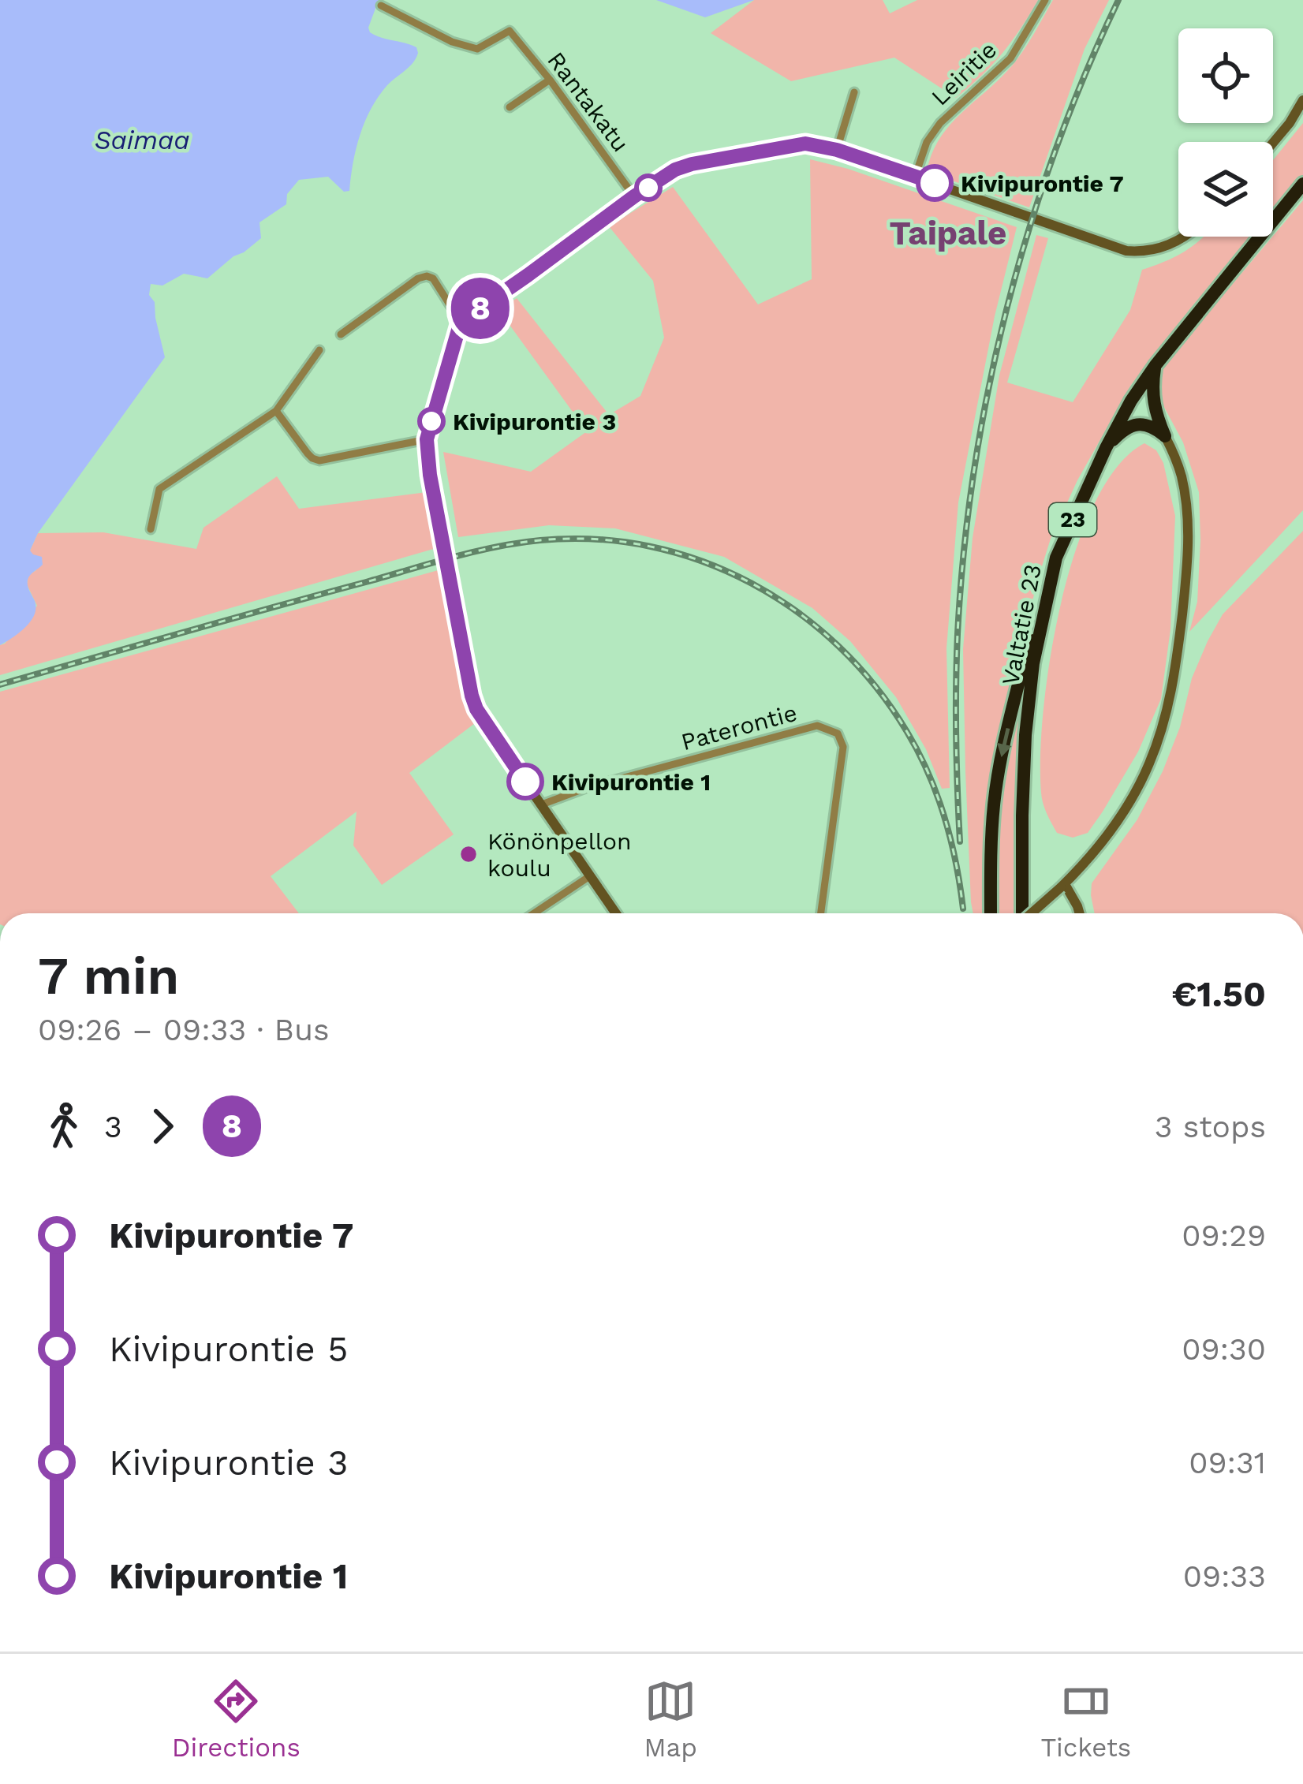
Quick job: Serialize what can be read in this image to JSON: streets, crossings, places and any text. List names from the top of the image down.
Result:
{
  "streets": {
    "highway": ["23", "Valtatie 23"],
    "street": ["Leiritie", "Rantakatu", "Paterontie"]
  },
  "districts": ["Taipale"],
  "water": ["Saimaa"],
  "places": [
    "Kivipurontie 7",
    "Kivipurontie 3",
    "Kivipurontie 1",
    "Könönpellon koulu"
  ],
  "lines": ["bus line 8"],
  "page": {
    "on_map": "8",
    "heading": ["7 min", "09:26 – 09:33 · Bus", "€1.50"],
    "legs": ["3", "8", "3 stops"],
    "list": [
      {
        "name": "Kivipurontie 7",
        "value": "09:29"
      },
      {
        "name": "Kivipurontie 5",
        "value": "09:30"
      },
      {
        "name": "Kivipurontie 3",
        "value": "09:31"
      },
      {
        "name": "Kivipurontie 1",
        "value": "09:33"
      }
    ],
    "tabs": ["Directions", "Map", "Tickets"]
  }
}
